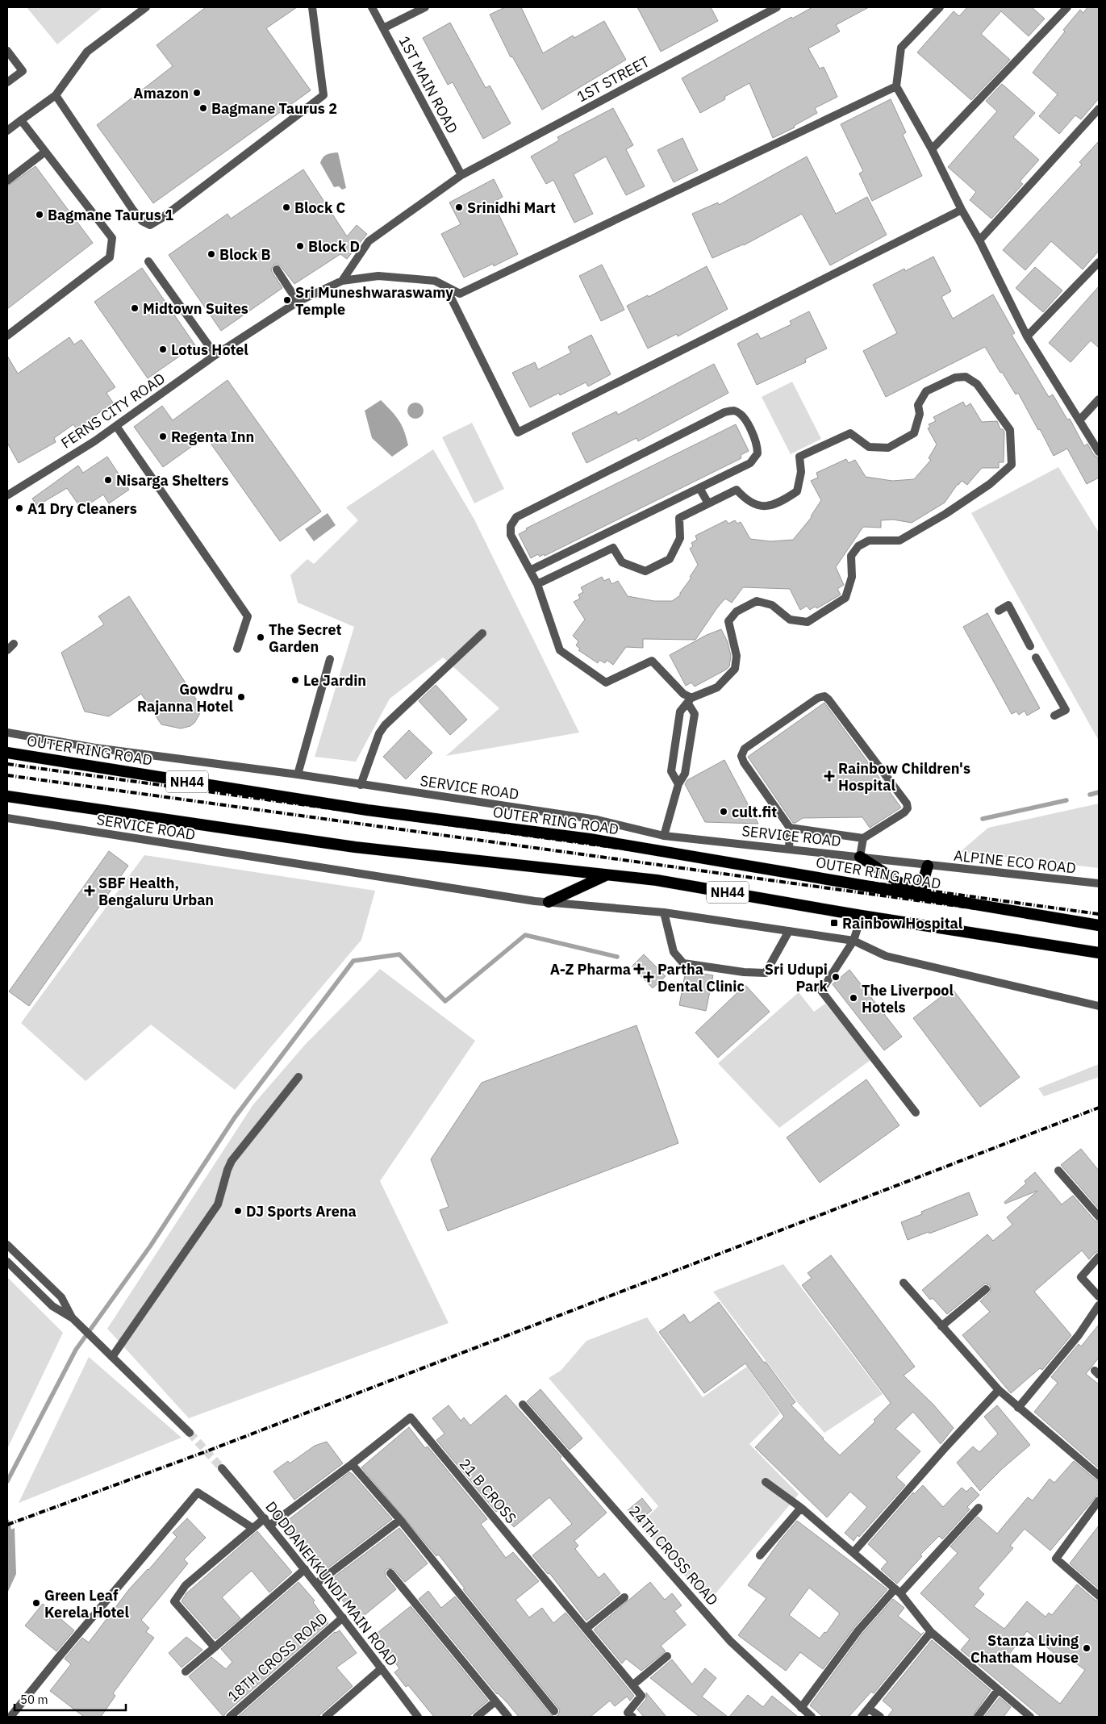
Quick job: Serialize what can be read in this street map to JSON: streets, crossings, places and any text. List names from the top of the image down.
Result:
{
  "streets": {
    "highway": ["OUTER RING ROAD", "NH44"],
    "street": [
      "1ST STREET",
      "1ST MAIN ROAD",
      "FERNS CITY ROAD",
      "SERVICE ROAD",
      "ALPINE ECO ROAD",
      "21 B CROSS",
      "24TH CROSS ROAD",
      "DODDANEKKUNDI MAIN ROAD",
      "18TH CROSS ROAD"
    ]
  },
  "crossings": [
    ["1ST STREET", "1ST MAIN ROAD"],
    ["1ST STREET", "FERNS CITY ROAD"],
    ["SERVICE ROAD", "ALPINE ECO ROAD"],
    ["21 B CROSS", "DODDANEKKUNDI MAIN ROAD"],
    ["DODDANEKKUNDI MAIN ROAD", "18TH CROSS ROAD"]
  ],
  "places": {
    "other": [
      "Amazon",
      "Bagmane Taurus 2",
      "Block C",
      "Srinidhi Mart",
      "Bagmane Taurus 1",
      "Block D",
      "Block B",
      "Sri Muneshwaraswamy Temple",
      "Midtown Suites",
      "Lotus Hotel",
      "Regenta Inn",
      "Nisarga Shelters",
      "A1 Dry Cleaners",
      "The Secret Garden",
      "Le Jardin",
      "Gowdru Rajanna Hotel",
      "cult.fit",
      "Sri Udupi Park",
      "The Liverpool Hotels",
      "DJ Sports Arena",
      "Green Leaf Kerela Hotel",
      "Stanza Living Chatham House"
    ],
    "health": [
      "Rainbow Children's Hospital",
      "SBF Health, Bengaluru Urban",
      "A-Z Pharma",
      "Partha Dental Clinic"
    ],
    "transit": ["Rainbow Hospital"]
  },
  "scale_bar": "50 m"
}
